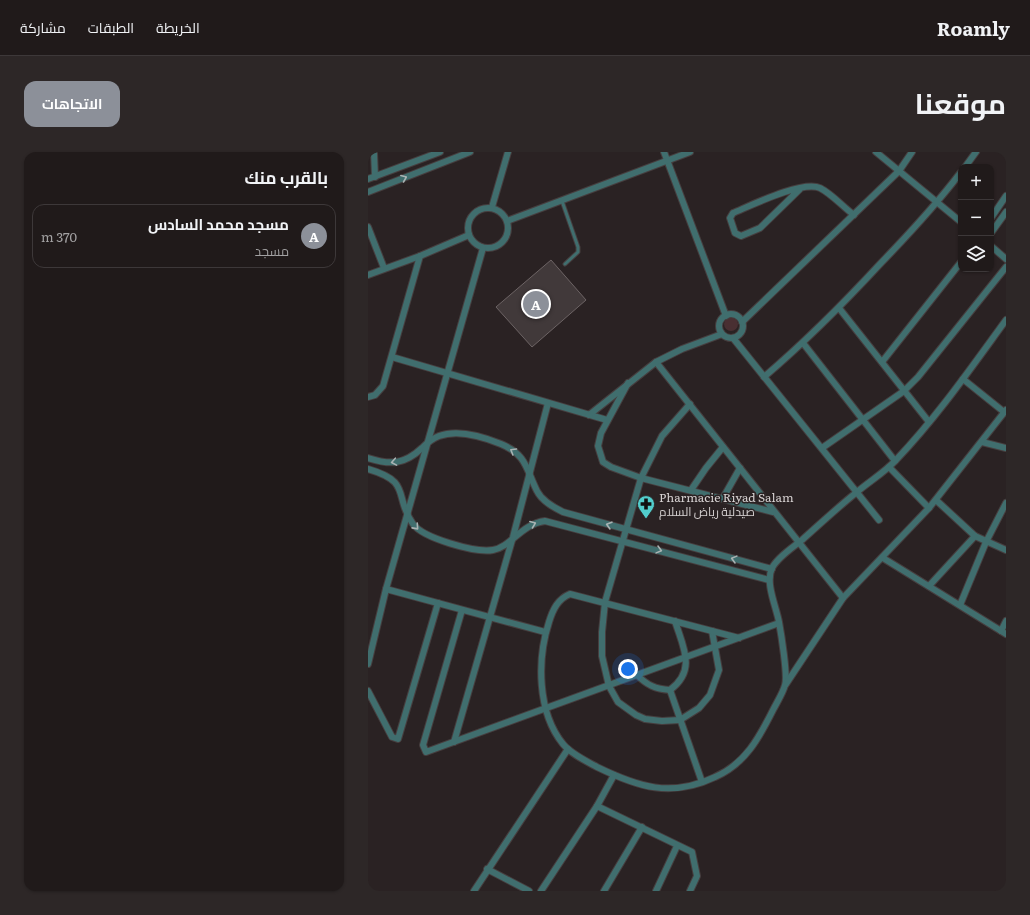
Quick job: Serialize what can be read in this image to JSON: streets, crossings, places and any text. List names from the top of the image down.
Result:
{
  "places": {
    "pharmacy": ["Pharmacie Riyad Salam صيدلية رياض السلام"]
  },
  "page": {
    "header": "Roamly",
    "nav": ["الخريطة", "الطبقات", "مشاركة"],
    "title": "موقعنا",
    "buttons": "الاتجاهات",
    "heading": "بالقرب منك",
    "map_buttons": ["+", "−"],
    "list": [
      {
        "mark": "A",
        "name": "مسجد محمد السادس",
        "note": "مسجد",
        "value": "370 m"
      }
    ],
    "pins": "A"
  }
}
